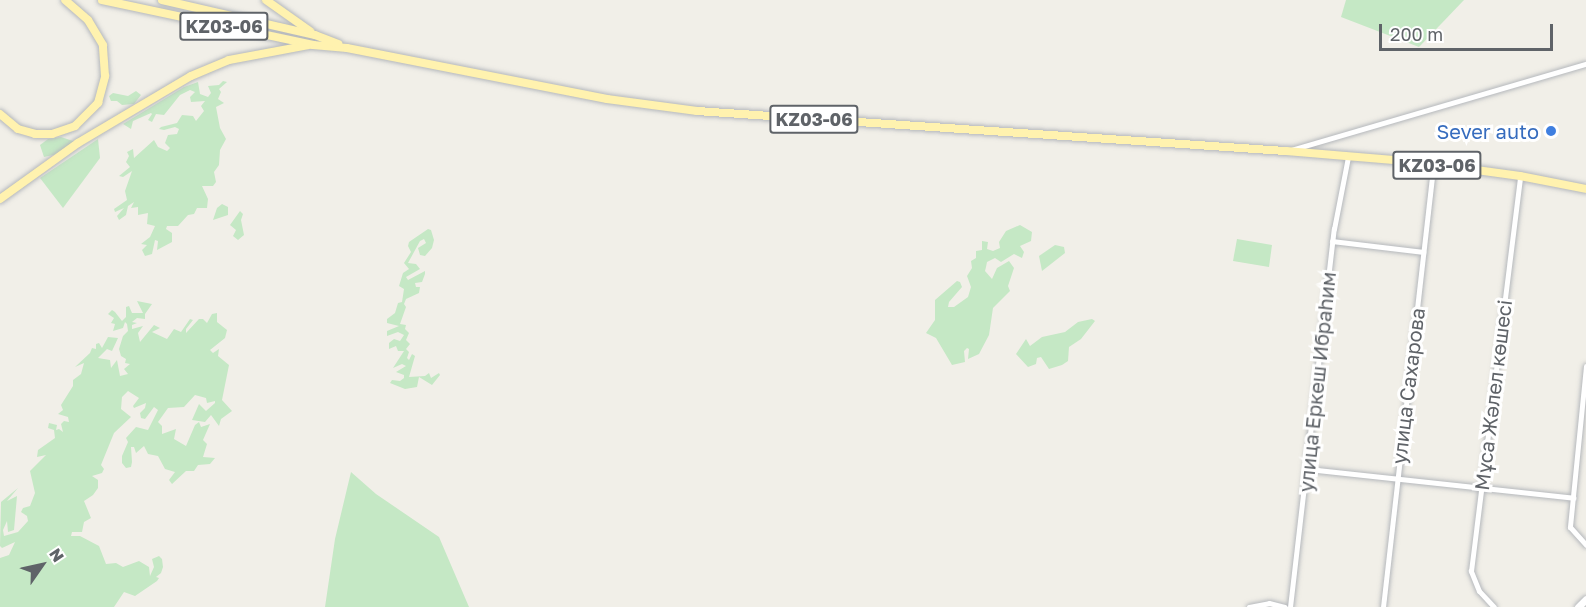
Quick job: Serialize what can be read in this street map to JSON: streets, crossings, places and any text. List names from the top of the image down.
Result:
{
  "streets": {
    "main road": ["KZ03-06"],
    "street": ["улица Еркеш Ибраһим", "улица Сахарова", "Мұса Жәлел көшесі"]
  },
  "crossings": [
    ["KZ03-06", "улица Еркеш Ибраһим"],
    ["KZ03-06", "улица Сахарова"],
    ["KZ03-06", "Мұса Жәлел көшесі"]
  ],
  "places": ["Sever auto"],
  "scale_bar": "200 m",
  "north": "top right"
}
